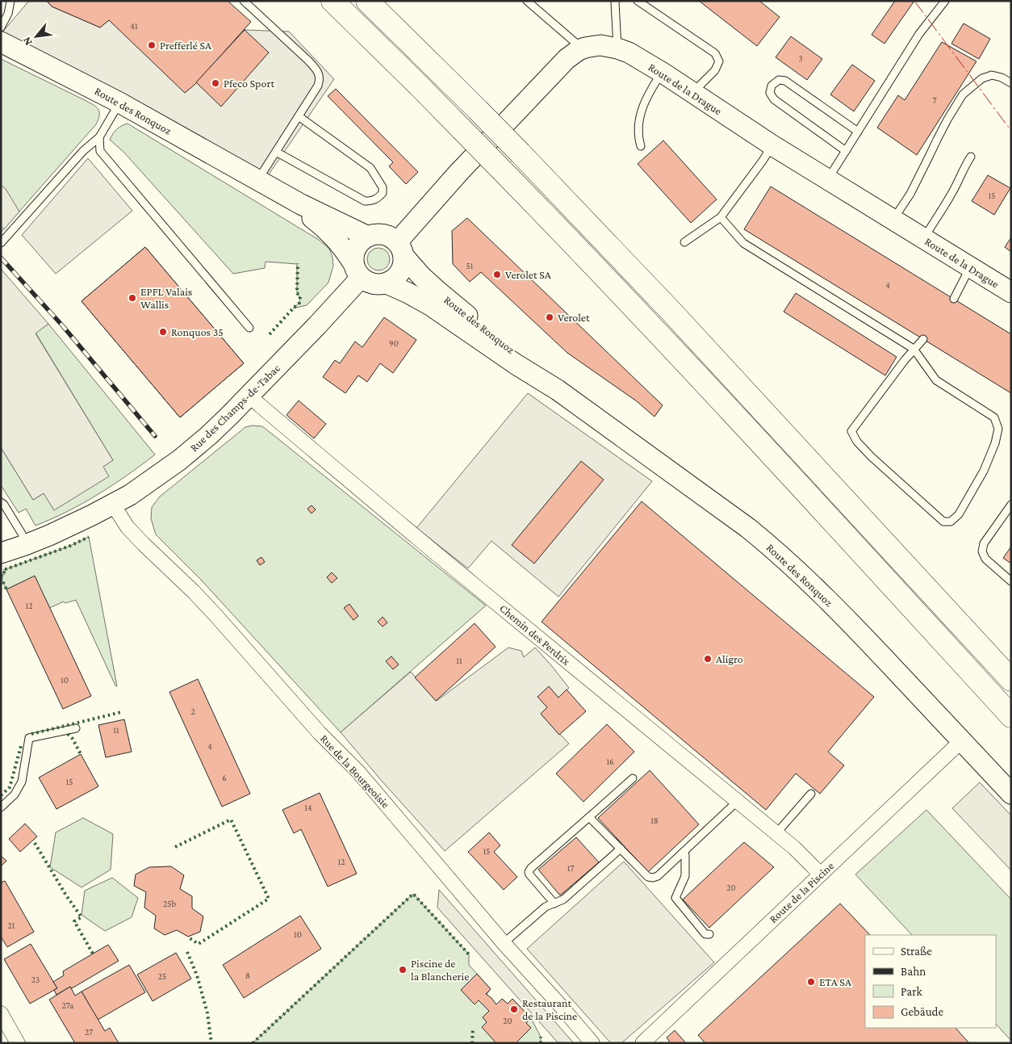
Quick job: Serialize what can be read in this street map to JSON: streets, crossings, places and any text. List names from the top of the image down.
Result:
{
  "streets": {
    "street": [
      "Route de la Drague",
      "Route des Ronquoz",
      "Rue des Champs-de-Tabac",
      "Chemin des Perdrix",
      "Rue de la Bourgeoisie",
      "Route de la Piscine"
    ]
  },
  "crossings": [
    ["Route de la Drague", "Route des Ronquoz"],
    ["Route de la Drague", "Rue des Champs-de-Tabac"],
    ["Route des Ronquoz", "Rue des Champs-de-Tabac"],
    ["Route des Ronquoz", "Route de la Piscine"],
    ["Rue des Champs-de-Tabac", "Chemin des Perdrix"],
    ["Rue des Champs-de-Tabac", "Rue de la Bourgeoisie"],
    ["Chemin des Perdrix", "Route de la Piscine"]
  ],
  "places": [
    "Prefferlé SA",
    "Pfeco Sport",
    "Verolet SA",
    "EPFL Valais Wallis",
    "Verolet",
    "Ronquos 35",
    "Aligro",
    "Piscine de la Blancherie",
    "ETA SA",
    "Restaurant de la Piscine"
  ],
  "house_numbers": [
    "41",
    "3",
    "7",
    "15",
    "51",
    "4",
    "90",
    "12",
    "11",
    "10",
    "2",
    "11",
    "4",
    "16",
    "6",
    "15",
    "14",
    "18",
    "15",
    "12",
    "17",
    "20",
    "25b",
    "21",
    "10",
    "8",
    "25",
    "23",
    "27a",
    "20",
    "27"
  ],
  "legend": [
    "Straße",
    "Bahn",
    "Park",
    "Gebäude"
  ],
  "north": "bottom left"
}
